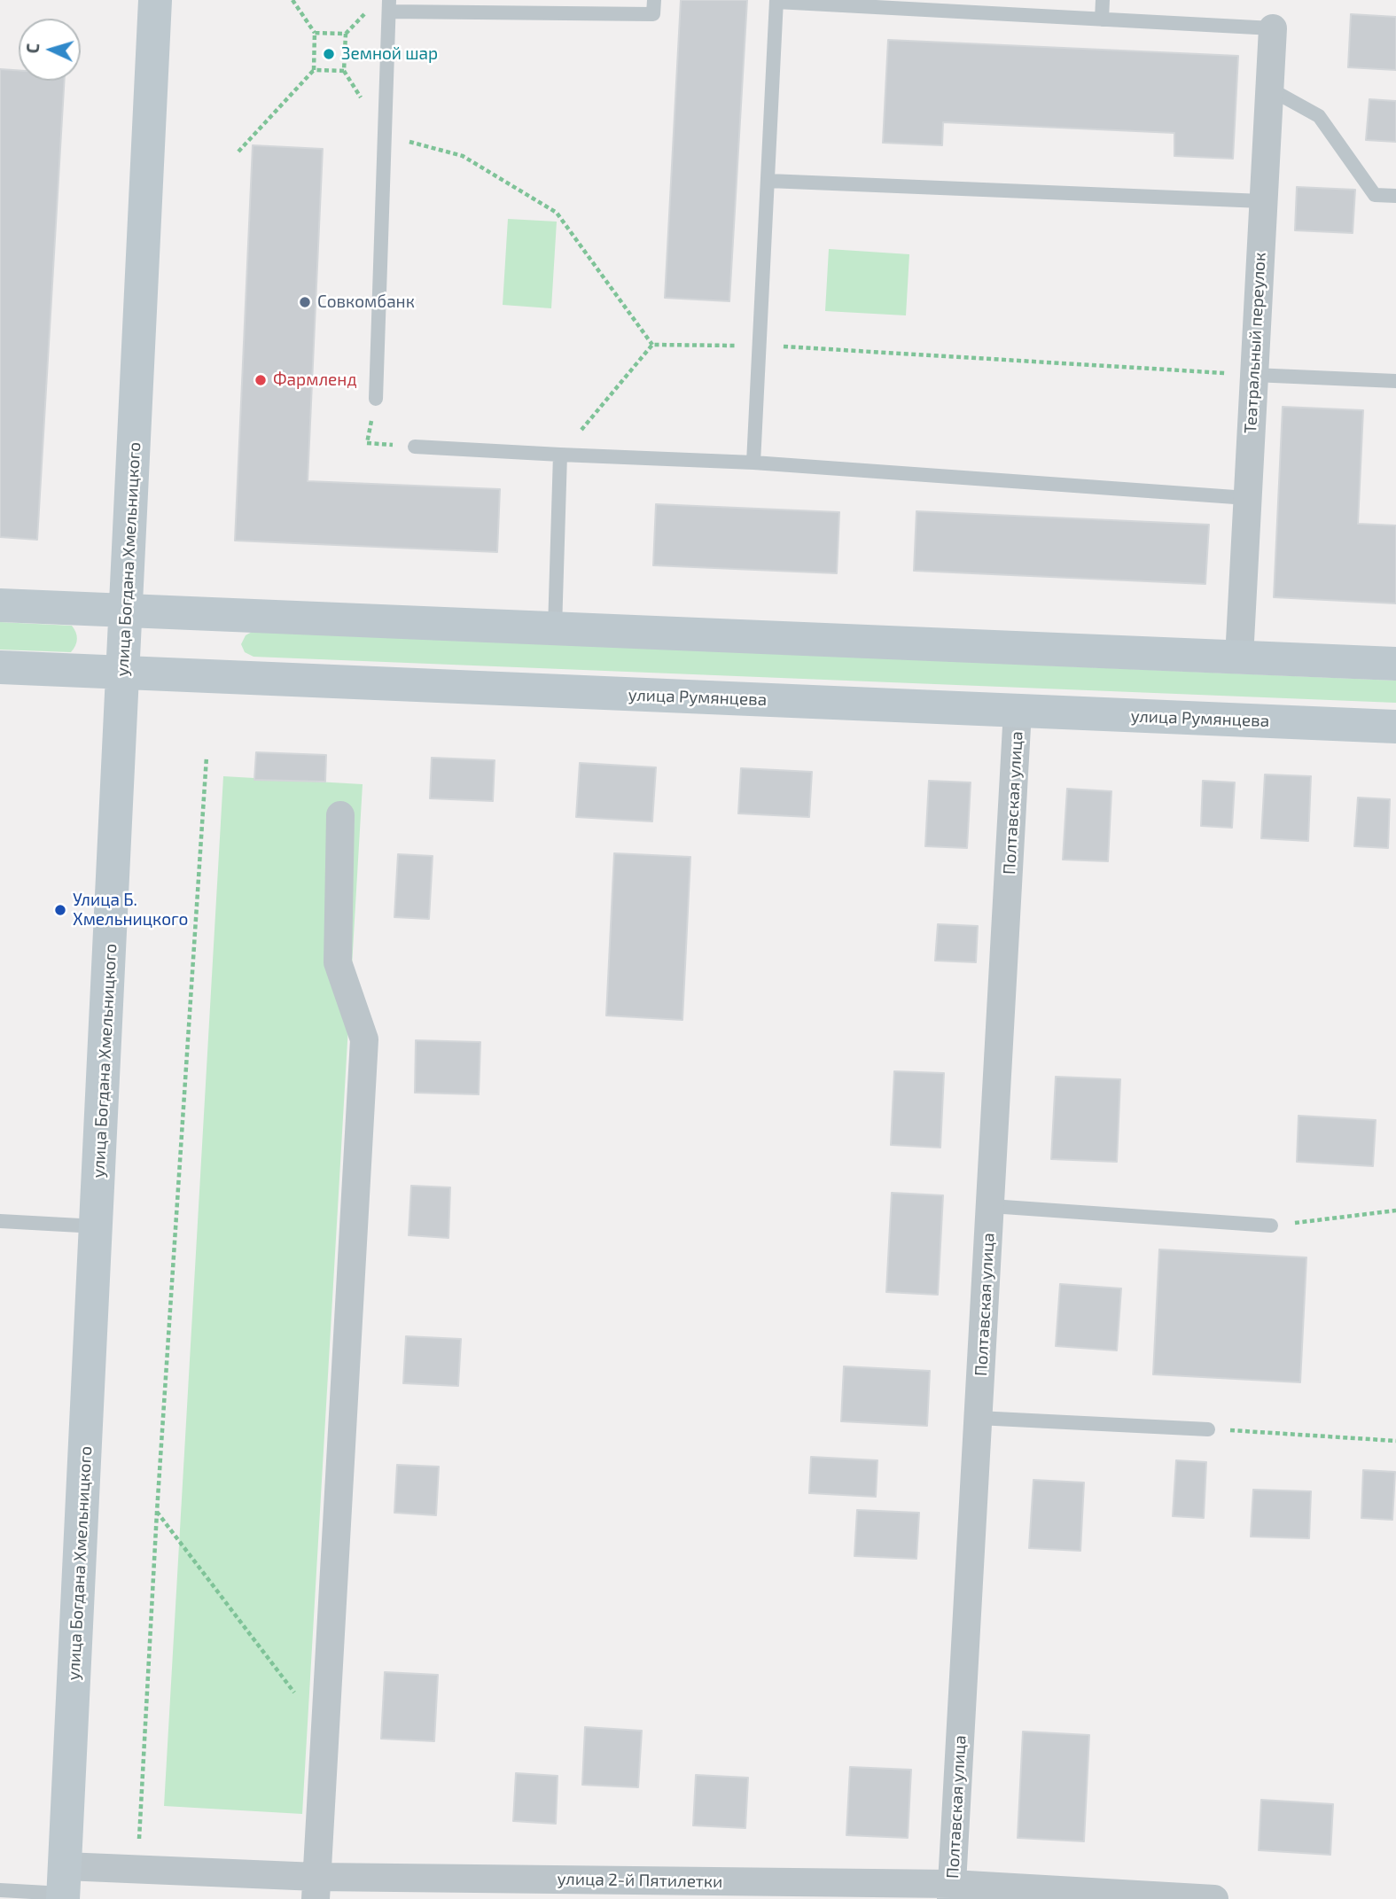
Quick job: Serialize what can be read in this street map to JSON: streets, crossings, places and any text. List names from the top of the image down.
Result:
{
  "streets": {
    "main road": ["улица Богдана Хмельницкого", "улица Румянцева"],
    "street": ["Театральный переулок", "Полтавская улица", "улица 2-й Пятилетки"]
  },
  "crossings": [
    ["улица Богдана Хмельницкого", "улица Румянцева"],
    ["улица Богдана Хмельницкого", "улица 2-й Пятилетки"],
    ["улица Румянцева", "Полтавская улица"],
    ["Полтавская улица", "улица 2-й Пятилетки"]
  ],
  "places": [
    "Земной шар",
    "Совкомбанк",
    "Фармленд",
    "Улица Б. Хмельницкого"
  ],
  "north": "left"
}
